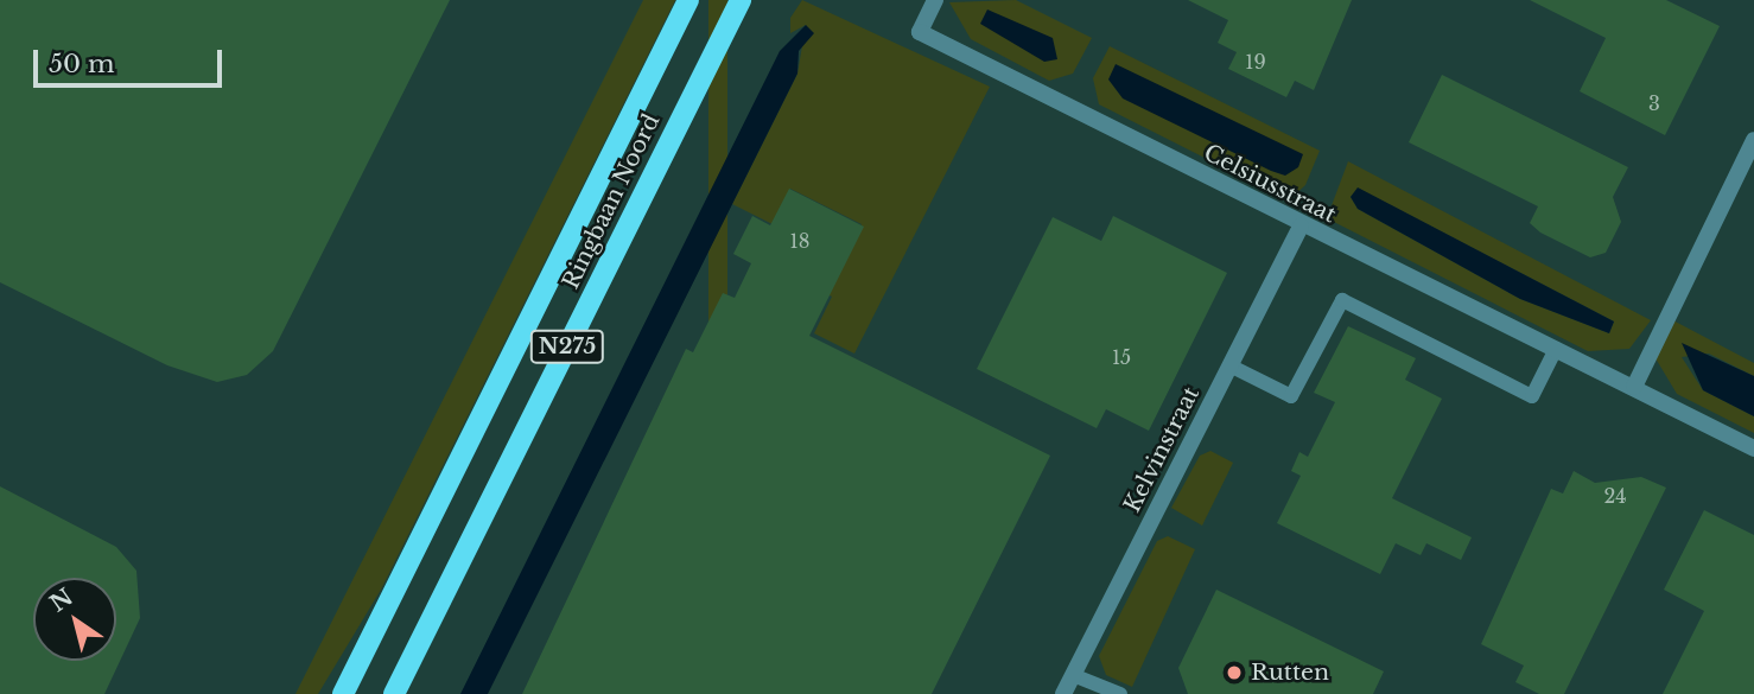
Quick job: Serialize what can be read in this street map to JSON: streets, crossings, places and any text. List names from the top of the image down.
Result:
{
  "streets": {
    "main road": ["Ringbaan Noord", "N275"],
    "street": ["Celsiusstraat", "Kelvinstraat"]
  },
  "crossings": [
    ["Celsiusstraat", "Kelvinstraat"]
  ],
  "places": ["Rutten"],
  "house_numbers": [
    "19",
    "3",
    "18",
    "15",
    "24"
  ],
  "scale_bar": "50 m",
  "north": "top left"
}
